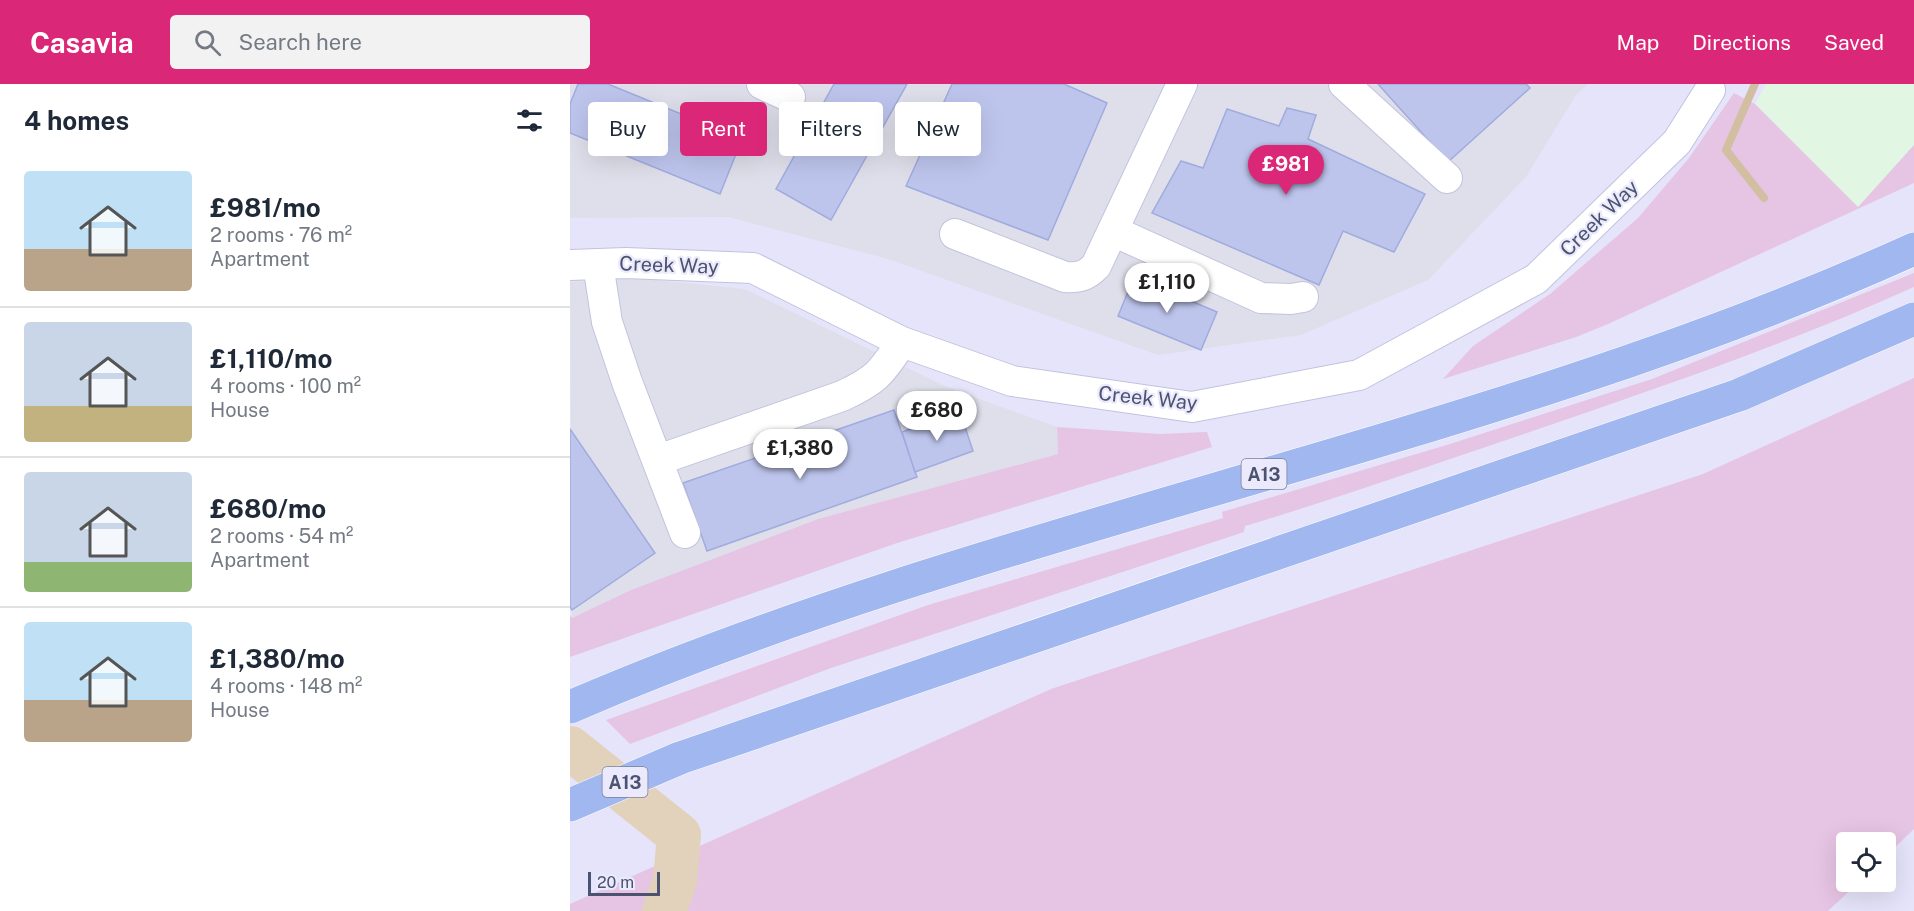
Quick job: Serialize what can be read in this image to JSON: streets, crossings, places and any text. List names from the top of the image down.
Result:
{
  "streets": {
    "highway": ["A13"],
    "street": ["Creek Way"]
  },
  "scale_bar": "20 m",
  "page": {
    "header": "Casavia",
    "search": "Search here",
    "nav": ["Map", "Directions", "Saved"],
    "heading": "4 homes",
    "chip": [
      "Buy",
      "Rent",
      "Filters",
      "New"
    ],
    "price": [
      "£981",
      "£1,110",
      "£680",
      "£1,380"
    ],
    "list": [
      {
        "name": "£981/mo",
        "note": "2 rooms · 76 m² · Apartment"
      },
      {
        "name": "£1,110/mo",
        "note": "4 rooms · 100 m² · House"
      },
      {
        "name": "£680/mo",
        "note": "2 rooms · 54 m² · Apartment"
      },
      {
        "name": "£1,380/mo",
        "note": "4 rooms · 148 m² · House"
      }
    ],
    "scale": "20 m"
  }
}
